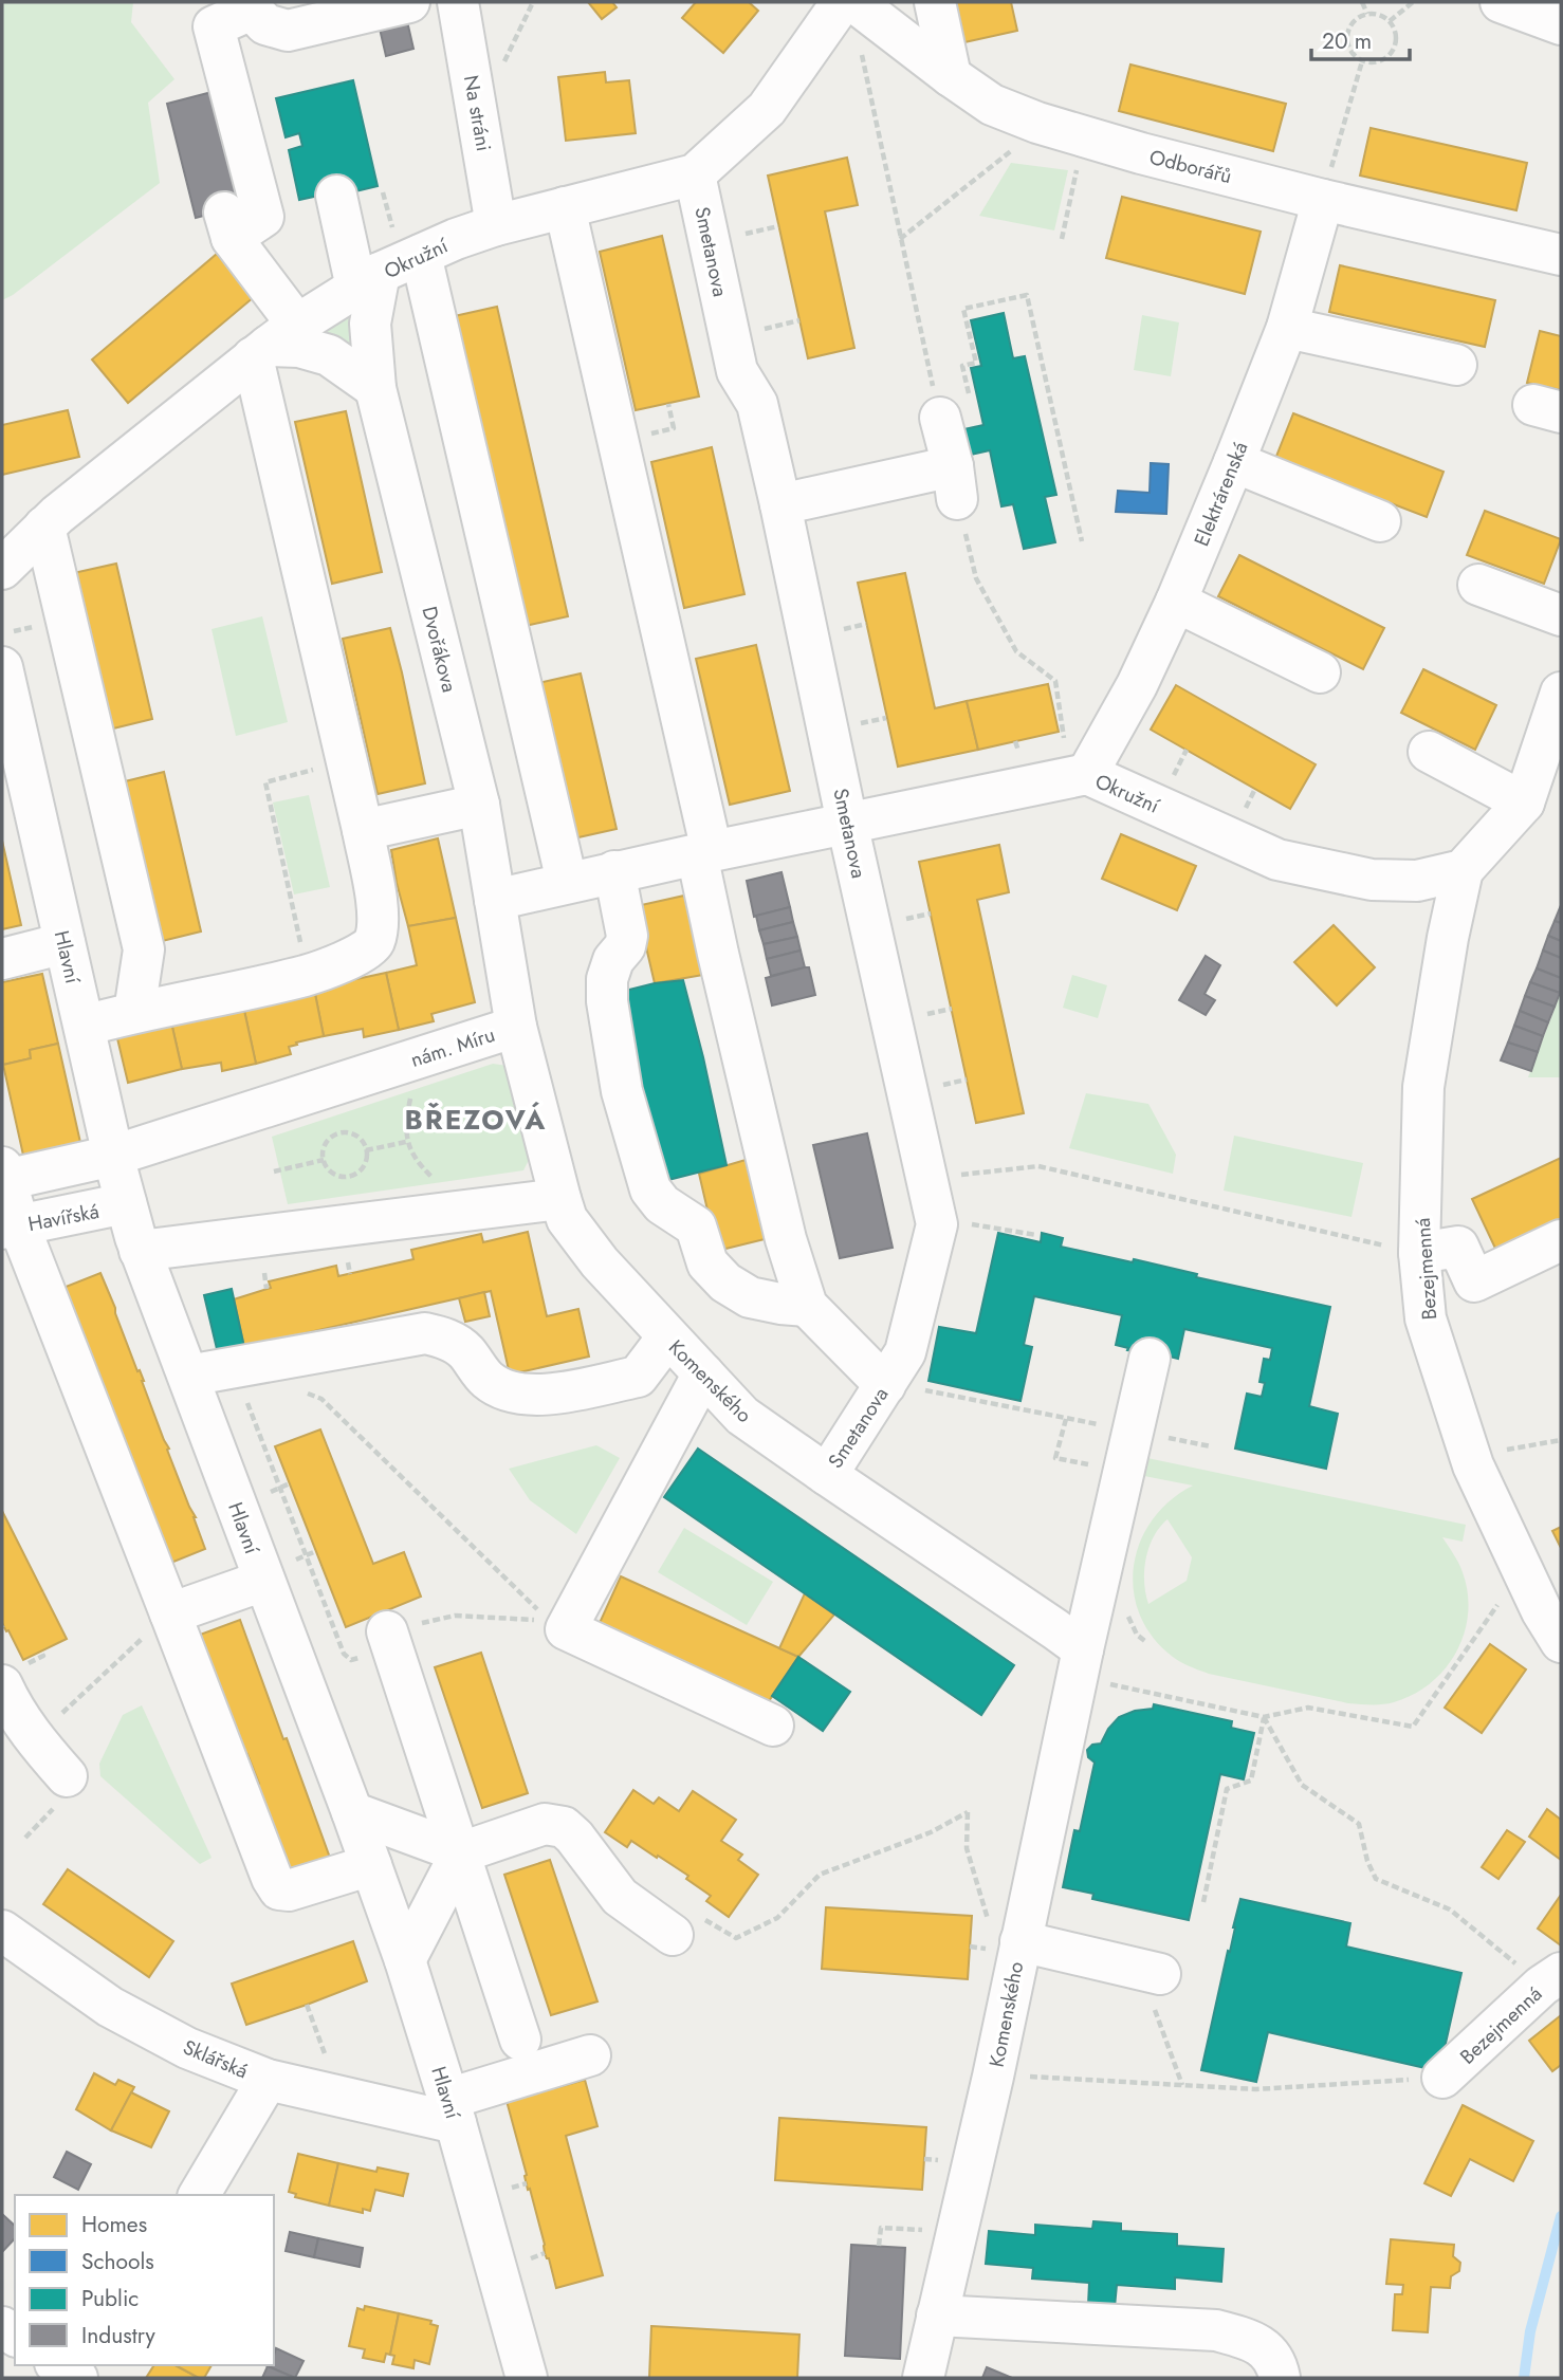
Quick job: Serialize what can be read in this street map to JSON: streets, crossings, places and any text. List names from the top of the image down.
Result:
{
  "streets": {
    "street": [
      "Na stráni",
      "Odborářů",
      "Smetanova",
      "Okružní",
      "Elektrárenská",
      "Dvořákova",
      "Hlavní",
      "nám. Míru",
      "Havířská",
      "Bezejmenná",
      "Komenského",
      "Sklářská"
    ]
  },
  "crossings": [
    ["Na stráni", "Okružní"],
    ["Odborářů", "Elektrárenská"],
    ["Smetanova", "Okružní"],
    ["Smetanova", "Komenského"],
    ["Okružní", "Elektrárenská"],
    ["Okružní", "Dvořákova"],
    ["Okružní", "Bezejmenná"],
    ["Dvořákova", "nám. Míru"],
    ["Hlavní", "nám. Míru"],
    ["Hlavní", "Havířská"],
    ["Hlavní", "Sklářská"],
    ["nám. Míru", "Komenského"]
  ],
  "districts": ["BŘEZOVÁ"],
  "legend": [
    "Homes",
    "Schools",
    "Public",
    "Industry"
  ],
  "scale_bar": "20 m"
}
